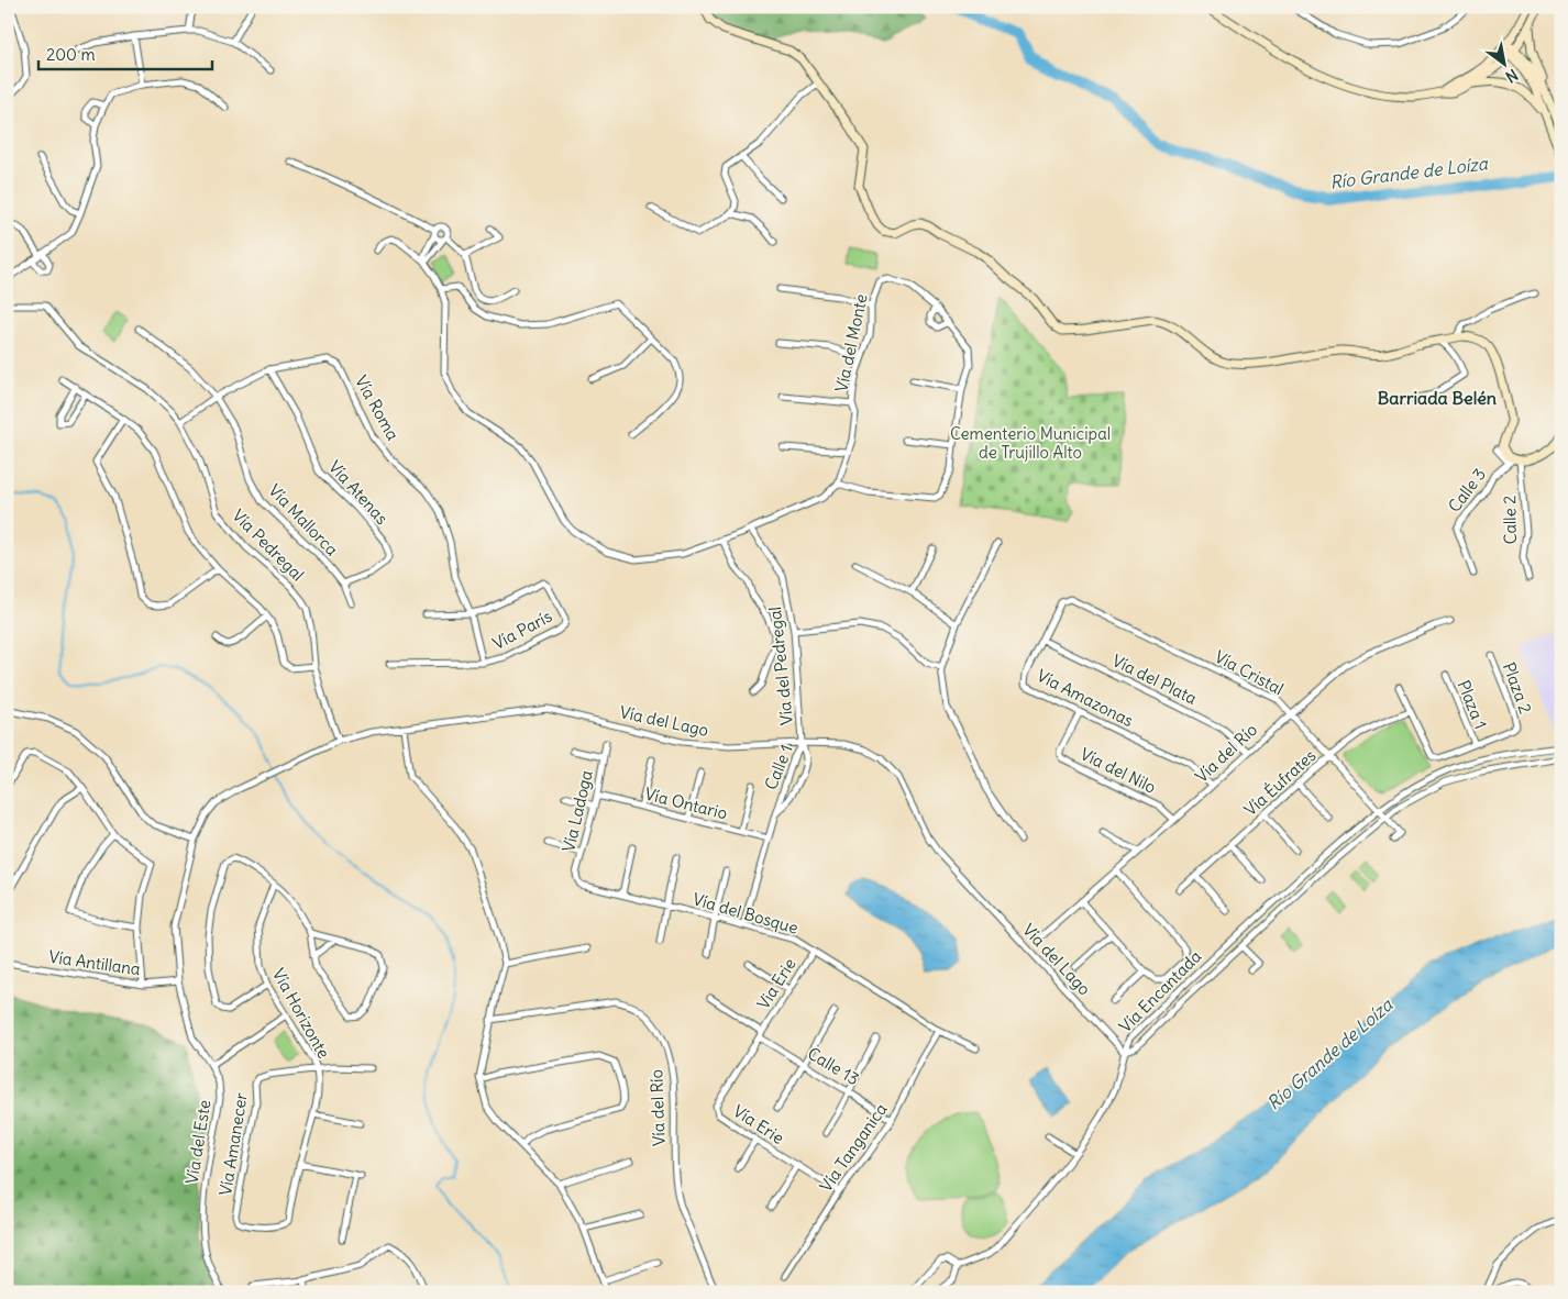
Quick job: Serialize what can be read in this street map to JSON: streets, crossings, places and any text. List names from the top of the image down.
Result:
{
  "streets": {
    "street": [
      "Vía del Monte",
      "Vía Roma",
      "Calle 3",
      "Vía Atenas",
      "Vía Mallorca",
      "Calle 2",
      "Vía Pedregal",
      "Vía París",
      "Vía del Pedregal",
      "Vía Cristal",
      "Vía del Plata",
      "Plaza 2",
      "Vía Amazonas",
      "Plaza 1",
      "Vía del Lago",
      "Vía del Río",
      "Calle 1",
      "Vía del Nilo",
      "Vía Éufrates",
      "Vía Ontario",
      "Vía Ladoga",
      "Vía del Bosque",
      "Vía Antillana",
      "Via Erie",
      "Vía Encantada",
      "Vía Horizonte",
      "Calle 13",
      "Vía Erie",
      "Vía del Este",
      "Vía Amanecer",
      "Vía Tanganica"
    ]
  },
  "crossings": [
    ["Vía Roma", "Vía Atenas"],
    ["Vía Roma", "Vía Mallorca"],
    ["Vía Roma", "Vía Pedregal"],
    ["Vía Roma", "Vía París"],
    ["Calle 3", "Calle 2"],
    ["Vía Atenas", "Vía Mallorca"],
    ["Vía Pedregal", "Vía del Lago"],
    ["Vía del Pedregal", "Vía del Lago"],
    ["Vía del Pedregal", "Calle 1"],
    ["Vía Cristal", "Vía Amazonas"],
    ["Vía Cristal", "Vía del Río"],
    ["Vía Cristal", "Vía Éufrates"],
    ["Vía Cristal", "Vía Encantada"],
    ["Vía del Plata", "Vía Amazonas"],
    ["Vía del Plata", "Vía del Río"],
    ["Plaza 2", "Plaza 1"],
    ["Vía Amazonas", "Vía del Río"],
    ["Vía Amazonas", "Vía del Nilo"],
    ["Vía del Lago", "Calle 1"],
    ["Vía del Lago", "Vía Encantada"],
    ["Vía del Lago", "Vía del Este"],
    ["Vía del Río", "Vía del Nilo"],
    ["Calle 1", "Vía Ontario"],
    ["Calle 1", "Vía del Bosque"],
    ["Vía Ontario", "Vía Ladoga"],
    ["Vía Ladoga", "Vía del Bosque"],
    ["Vía del Bosque", "Via Erie"],
    ["Vía del Bosque", "Vía Tanganica"],
    ["Vía Antillana", "Vía del Este"],
    ["Via Erie", "Calle 13"],
    ["Via Erie", "Vía Erie"],
    ["Vía Horizonte", "Vía Amanecer"],
    ["Calle 13", "Vía Erie"],
    ["Calle 13", "Vía Tanganica"],
    ["Vía Erie", "Vía Tanganica"]
  ],
  "districts": ["Barriada Belén"],
  "water": ["Río Grande de Loíza"],
  "parks": ["Cementerio Municipal de Trujillo Alto"],
  "scale_bar": "200 m",
  "north": "bottom right"
}
